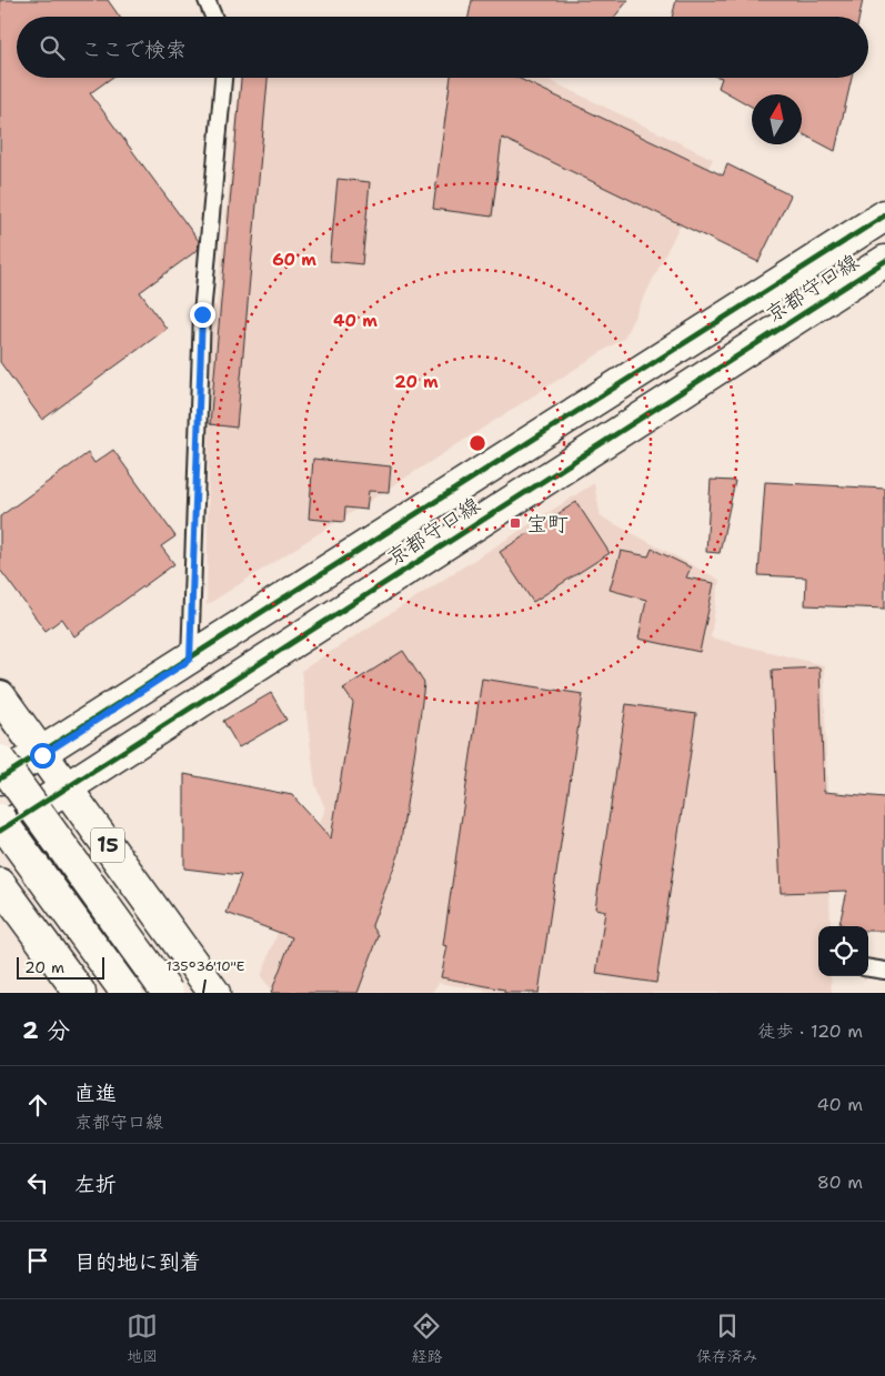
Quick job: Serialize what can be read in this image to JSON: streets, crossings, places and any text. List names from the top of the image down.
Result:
{
  "streets": {
    "main road": ["京都守口線", "15"]
  },
  "crossings": [
    ["京都守口線", "15"]
  ],
  "places": {
    "transit": ["宝町"]
  },
  "scale_bar": "20 m",
  "north": "top",
  "page": {
    "search": "ここで検索",
    "scale": "20 m",
    "heading": ["2 分", "徒歩 · 120 m"],
    "list": [
      ["直進", "京都守口線", "40 m"],
      ["左折", "80 m"],
      "目的地に到着"
    ],
    "nav": ["地図", "経路", "保存済み"]
  },
  "coordinates": ["135°36'10\"E"],
  "rings": ["60 m", "40 m", "20 m"]
}
